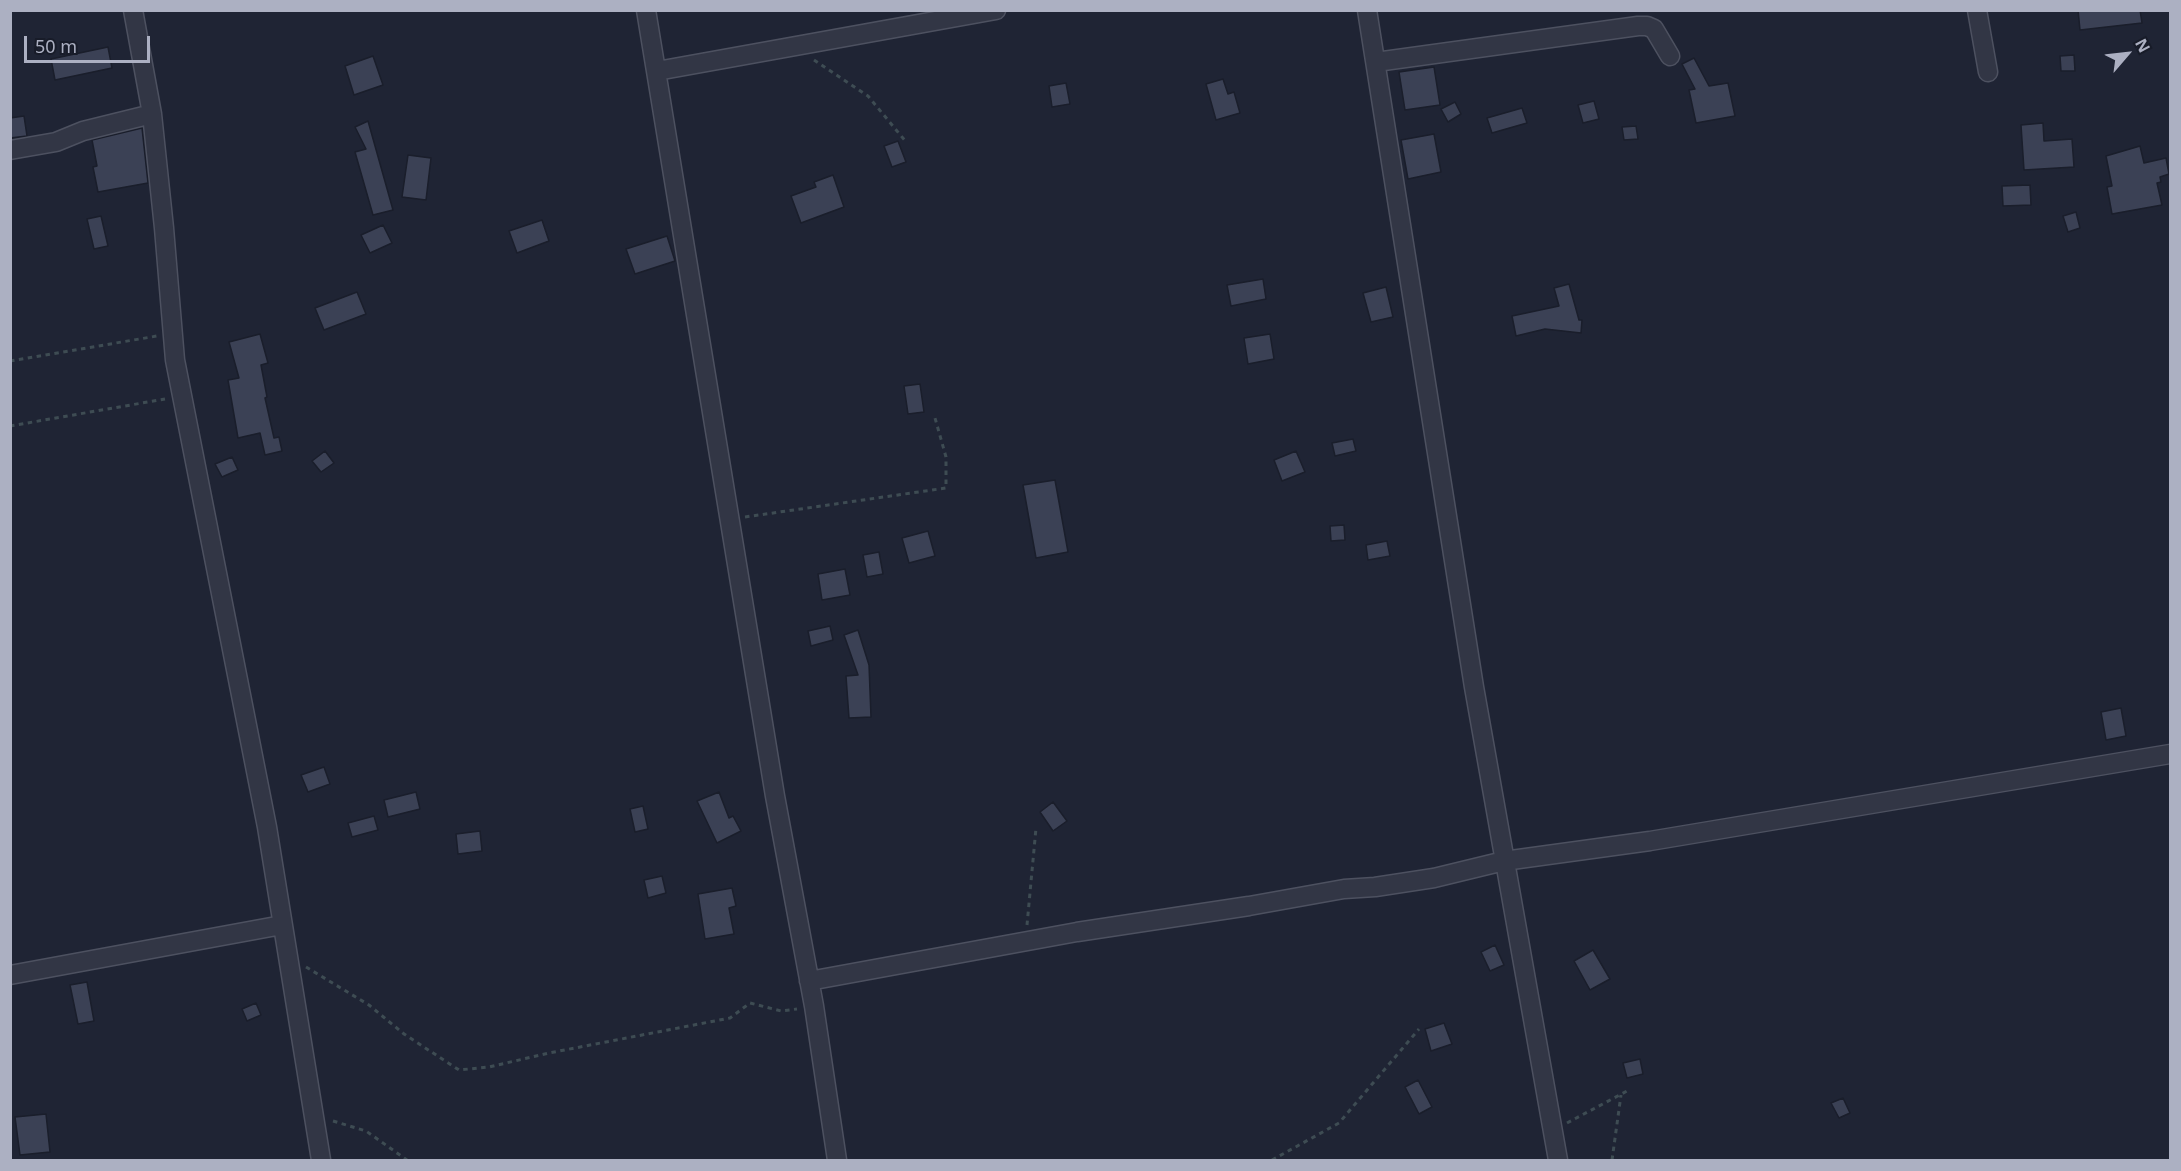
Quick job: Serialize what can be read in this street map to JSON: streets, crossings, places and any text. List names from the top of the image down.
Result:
{
  "scale_bar": "50 m",
  "north": "top right"
}
